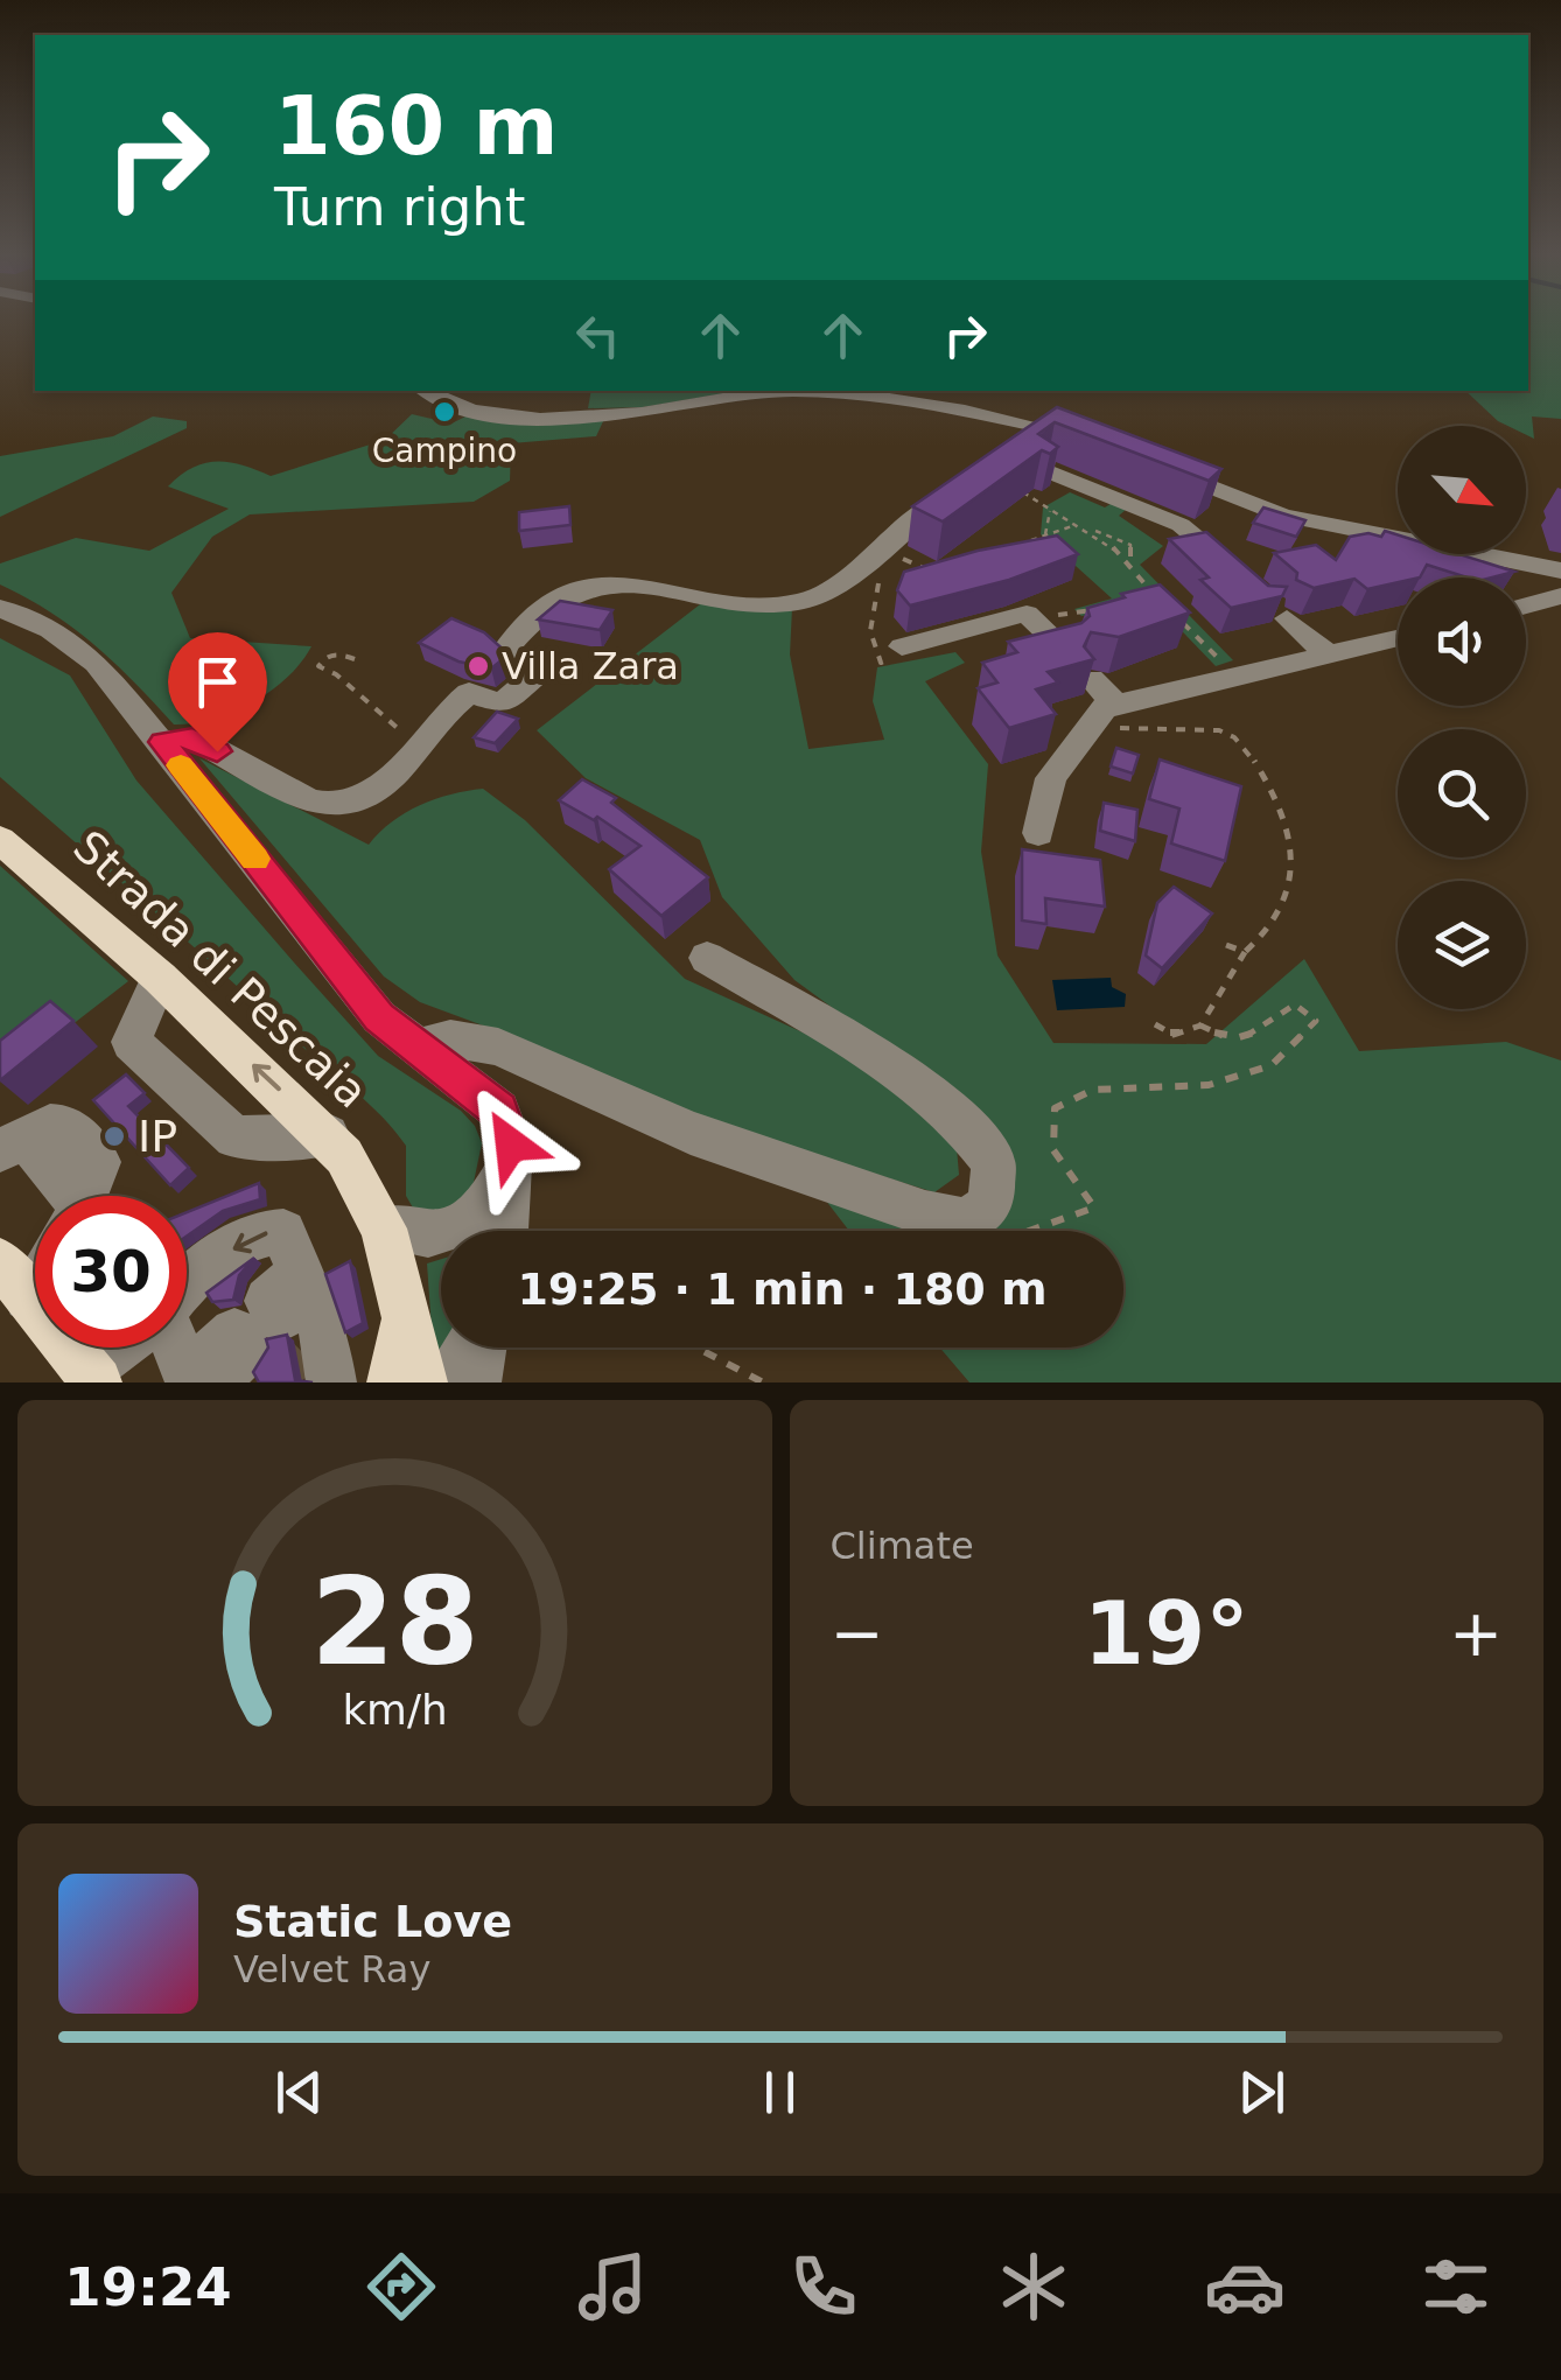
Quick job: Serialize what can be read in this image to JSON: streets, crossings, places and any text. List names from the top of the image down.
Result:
{
  "streets": {
    "main road": ["Strada di Pescaia"]
  },
  "places": ["Campino", "Villa Zara", "IP"],
  "north": "bottom right",
  "page": {
    "turn": ["160 m", "Turn right"],
    "limit": "30",
    "trip": "19:25 · 1 min · 180 m",
    "tile": "Climate",
    "heat": ["−", "19°", "+"],
    "song": ["Static Love", "Velvet Ray"],
    "tabs": "19:24",
    "gauge": ["28", "km/h"]
  }
}
